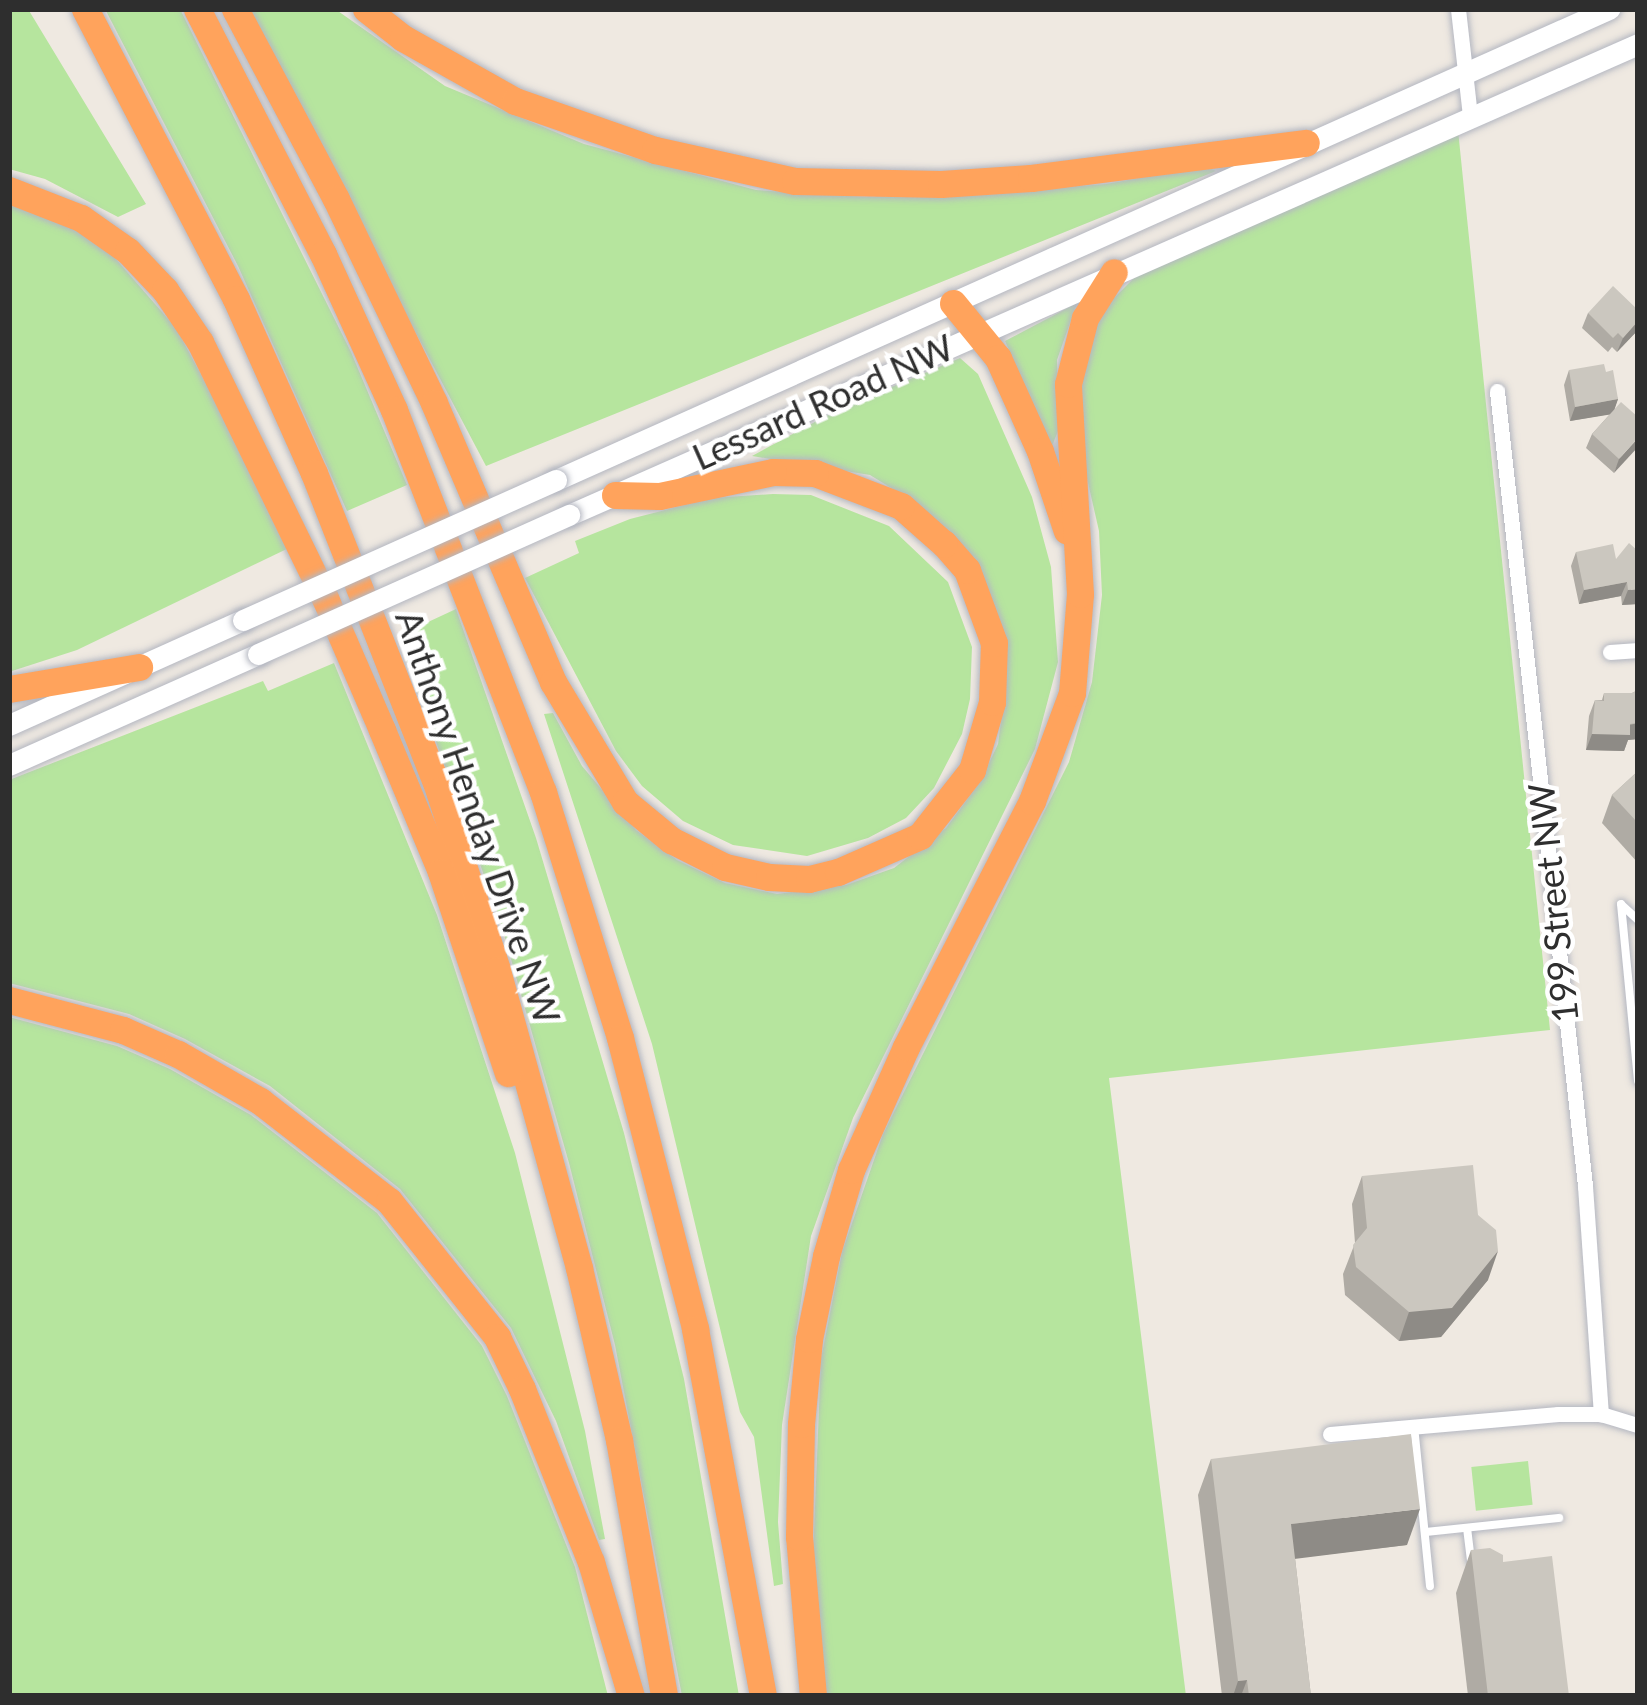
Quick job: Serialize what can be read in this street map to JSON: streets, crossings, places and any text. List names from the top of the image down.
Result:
{
  "streets": {
    "highway": ["Anthony Henday Drive NW"],
    "main road": ["Lessard Road NW"],
    "street": ["199 Street NW"]
  }
}
